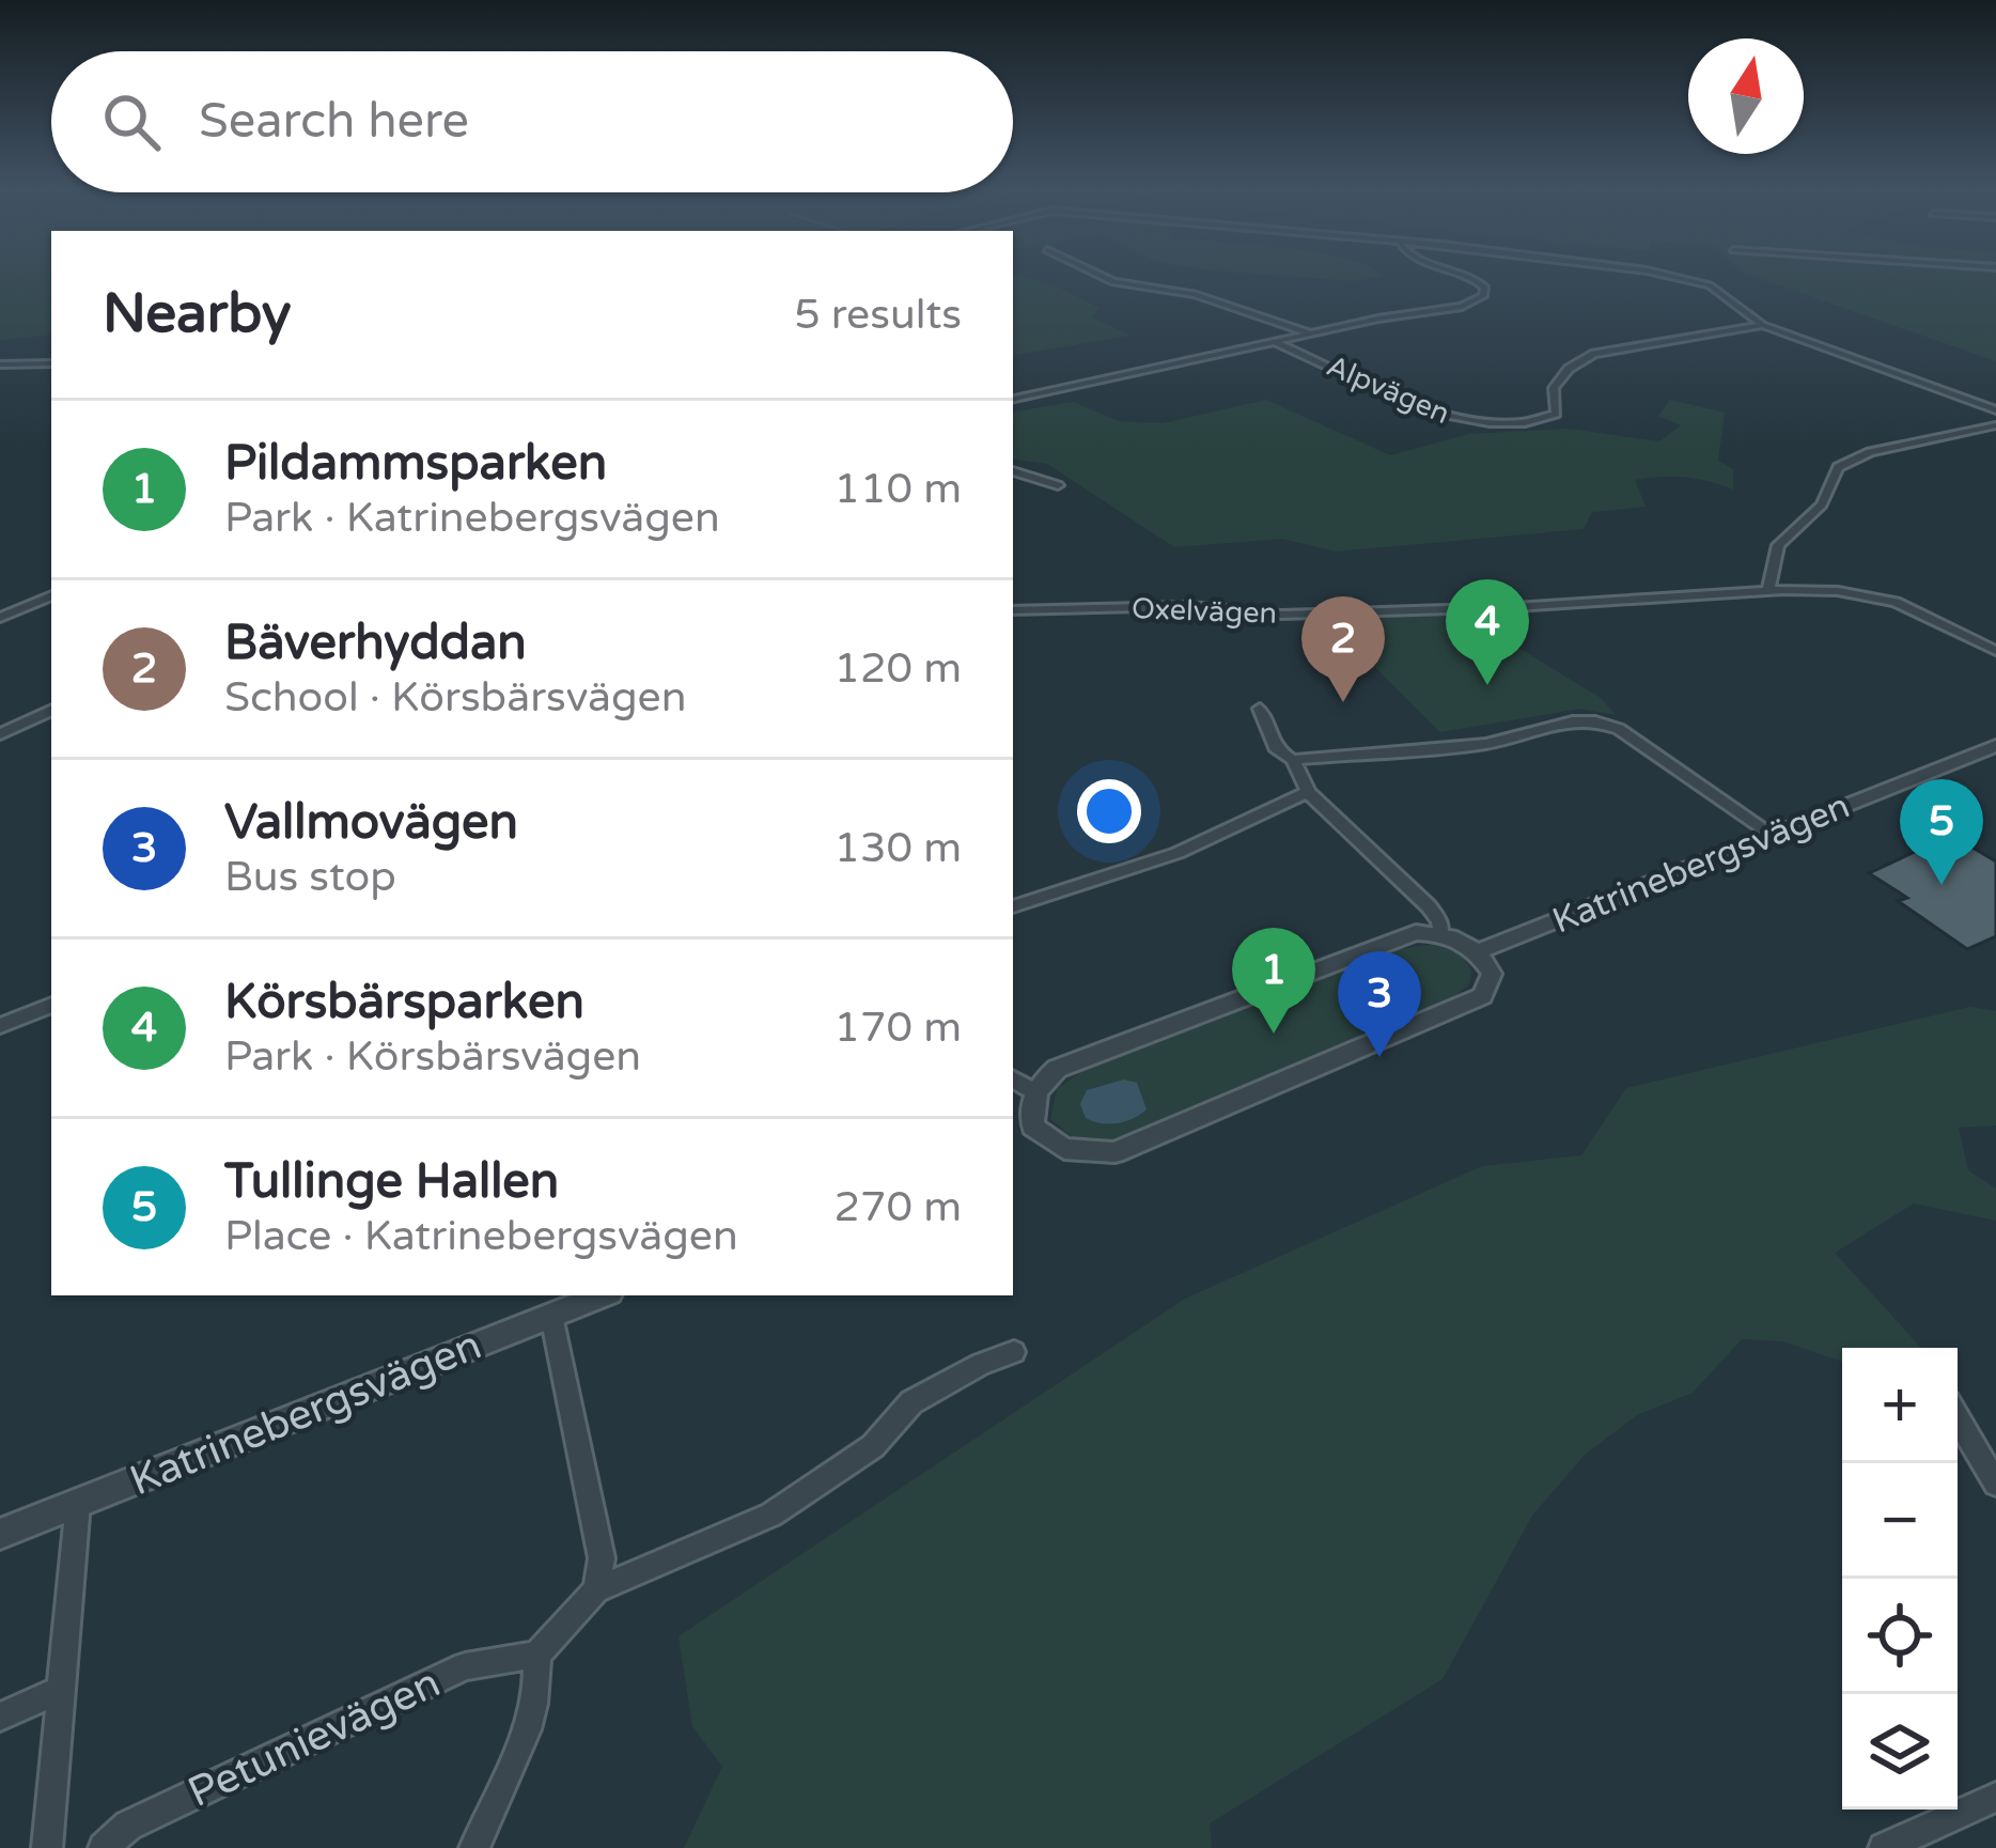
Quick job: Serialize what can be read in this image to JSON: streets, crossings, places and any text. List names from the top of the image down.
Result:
{
  "streets": {
    "street": [
      "Alpvägen",
      "Oxelvägen",
      "Katrinebergsvägen",
      "Petunievägen"
    ]
  },
  "north": "top",
  "page": {
    "search": "Search here",
    "heading": ["Nearby", "5 results"],
    "list": [
      {
        "mark": "1",
        "name": "Pildammsparken",
        "note": "Park · Katrinebergsvägen",
        "value": "110 m"
      },
      {
        "mark": "2",
        "name": "Bäverhyddan",
        "note": "School · Körsbärsvägen",
        "value": "120 m"
      },
      {
        "mark": "3",
        "name": "Vallmovägen",
        "note": "Bus stop",
        "value": "130 m"
      },
      {
        "mark": "4",
        "name": "Körsbärsparken",
        "note": "Park · Körsbärsvägen",
        "value": "170 m"
      },
      {
        "mark": "5",
        "name": "Tullinge Hallen",
        "note": "Place · Katrinebergsvägen",
        "value": "270 m"
      }
    ],
    "pins": [
      "4",
      "2",
      "5",
      "1",
      "3"
    ],
    "map_buttons": ["+", "−"]
  }
}
